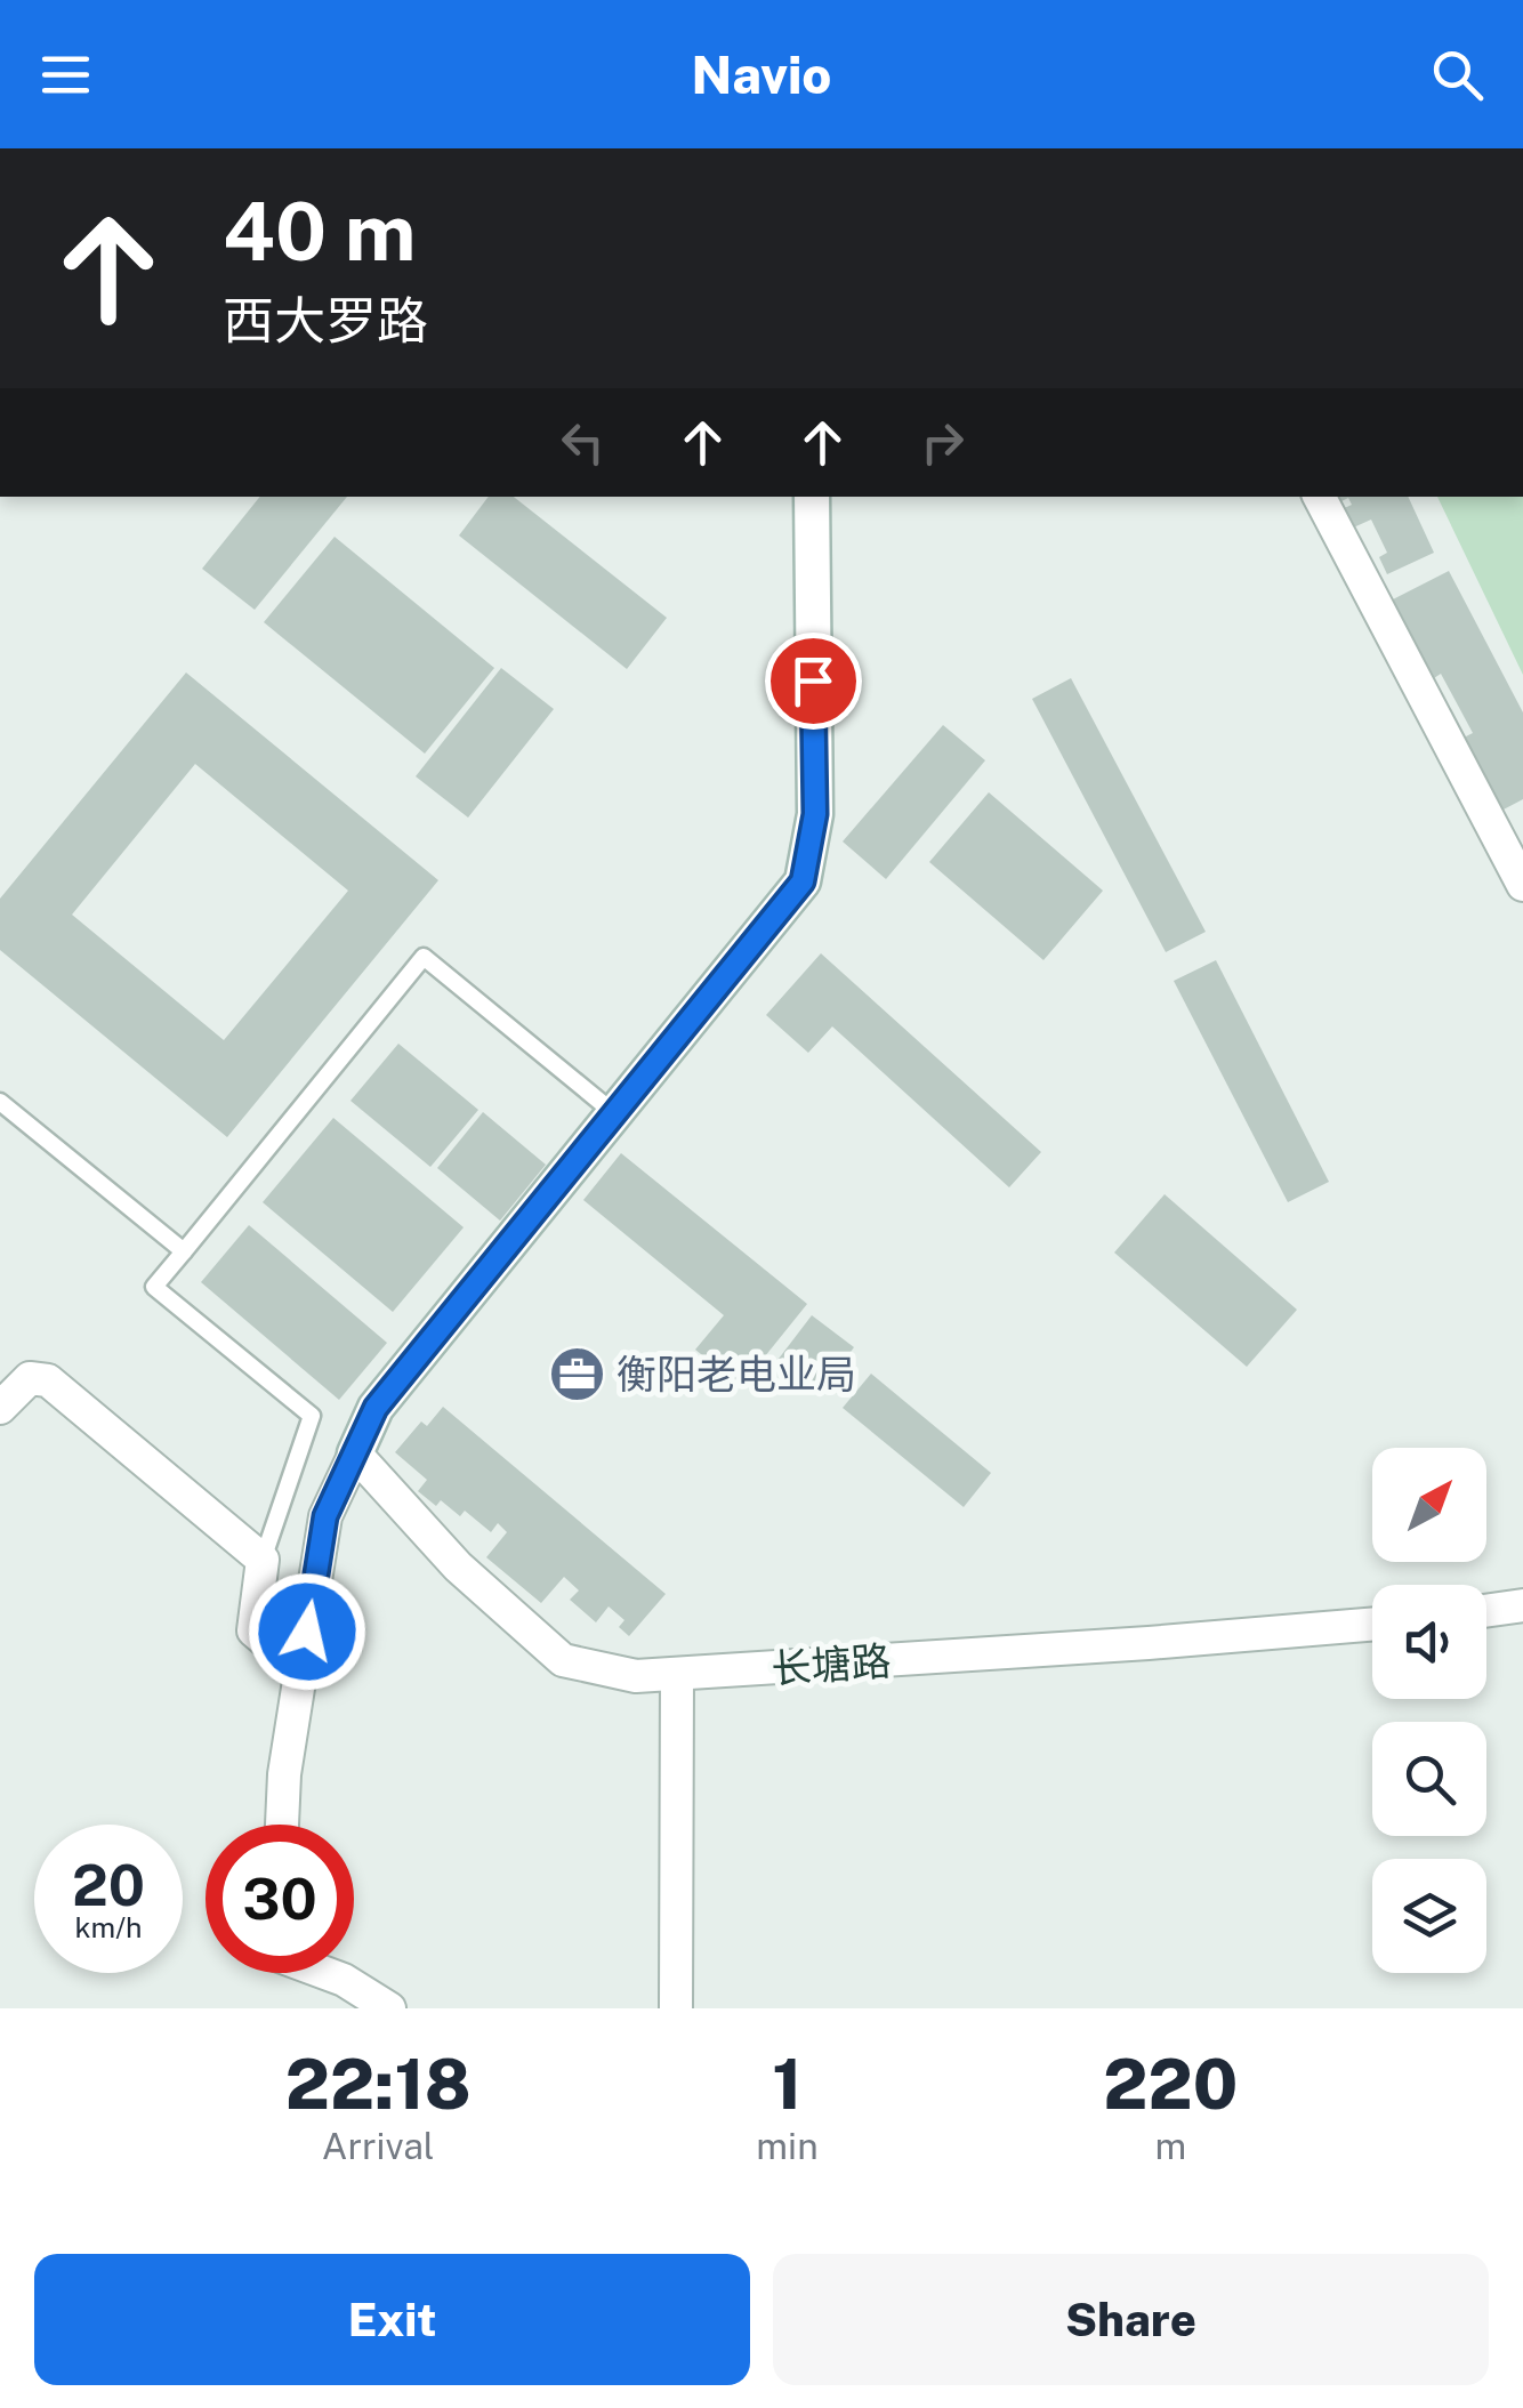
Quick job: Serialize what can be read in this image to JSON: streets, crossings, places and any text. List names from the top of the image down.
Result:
{
  "streets": {
    "street": ["长塘路"]
  },
  "places": {
    "office": ["衡阳老电业局"]
  },
  "north": "top right",
  "page": {
    "header": "Navio",
    "turn": ["40 m", "西大罗路"],
    "speed": "20 km/h",
    "limit": "30",
    "eta": [
      "22:18",
      "Arrival",
      "1",
      "min",
      "220",
      "m"
    ],
    "buttons": ["Exit", "Share"]
  }
}
